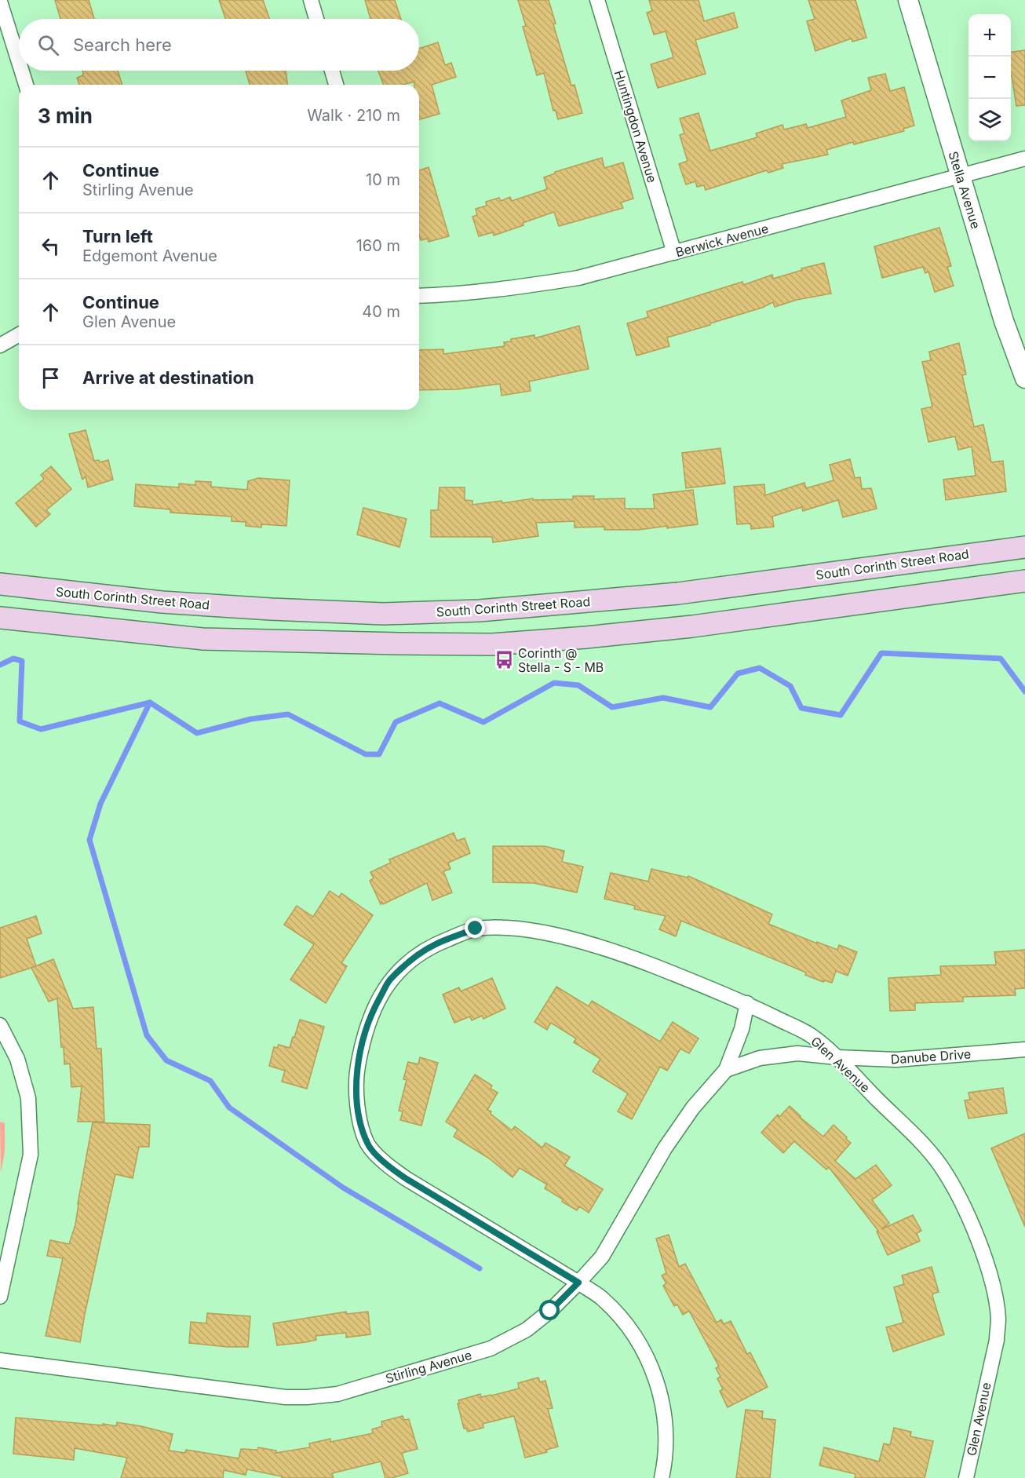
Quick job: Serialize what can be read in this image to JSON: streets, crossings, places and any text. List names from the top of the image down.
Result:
{
  "streets": {
    "main road": ["South Corinth Street Road"],
    "street": [
      "Huntingdon Avenue",
      "Stella Avenue",
      "Berwick Avenue",
      "Danube Drive",
      "Glen Avenue",
      "Stirling Avenue"
    ]
  },
  "crossings": [
    ["Huntingdon Avenue", "Berwick Avenue"],
    ["Stella Avenue", "Berwick Avenue"],
    ["Danube Drive", "Glen Avenue"],
    ["Danube Drive", "Stirling Avenue"],
    ["Glen Avenue", "Stirling Avenue"]
  ],
  "places": {
    "bus stop": ["Corinth @ Stella - S - MB"]
  },
  "page": {
    "map_buttons": ["+", "−"],
    "search": "Search here",
    "heading": ["3 min", "Walk · 210 m"],
    "list": [
      ["Continue", "Stirling Avenue", "10 m"],
      ["Turn left", "Edgemont Avenue", "160 m"],
      ["Continue", "Glen Avenue", "40 m"],
      "Arrive at destination"
    ]
  }
}
